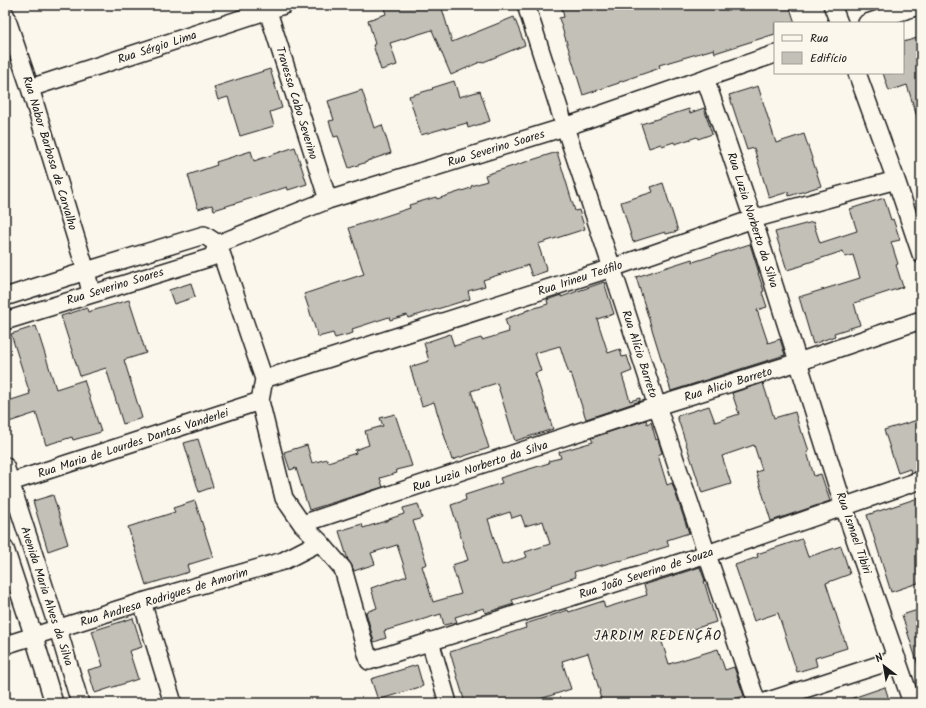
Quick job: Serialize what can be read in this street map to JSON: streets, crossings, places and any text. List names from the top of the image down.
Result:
{
  "streets": {
    "street": [
      "Rua Sérgio Lima",
      "Travessa Cabo Severino",
      "Rua Severino Soares",
      "Rua Nabor Barbosa de Carvalho",
      "Rua Luzia Norberto da Silva",
      "Rua Irineu Teófilo",
      "Rua Alício Barreto",
      "Rua Alicio Barreto",
      "Rua Maria de Lourdes Dantas Vanderlei",
      "Rua Ismael Tibiri",
      "Rua João Severino de Souza",
      "Avenida Maria Alves da Silva",
      "Rua Andresa Rodrigues de Amorim"
    ]
  },
  "crossings": [
    ["Rua Sérgio Lima", "Travessa Cabo Severino"],
    ["Rua Sérgio Lima", "Rua Nabor Barbosa de Carvalho"],
    ["Travessa Cabo Severino", "Rua Severino Soares"],
    ["Rua Severino Soares", "Rua Nabor Barbosa de Carvalho"],
    ["Rua Severino Soares", "Rua Luzia Norberto da Silva"],
    ["Rua Severino Soares", "Rua Alício Barreto"],
    ["Rua Luzia Norberto da Silva", "Rua Irineu Teófilo"],
    ["Rua Luzia Norberto da Silva", "Rua Alício Barreto"],
    ["Rua Luzia Norberto da Silva", "Rua Alicio Barreto"],
    ["Rua Luzia Norberto da Silva", "Rua Ismael Tibiri"],
    ["Rua Irineu Teófilo", "Rua Alício Barreto"],
    ["Rua Alício Barreto", "Rua Alicio Barreto"],
    ["Rua Alício Barreto", "Rua João Severino de Souza"],
    ["Rua Alicio Barreto", "Rua Ismael Tibiri"],
    ["Rua Maria de Lourdes Dantas Vanderlei", "Avenida Maria Alves da Silva"],
    ["Rua Ismael Tibiri", "Rua João Severino de Souza"],
    ["Rua João Severino de Souza", "Rua Andresa Rodrigues de Amorim"],
    ["Avenida Maria Alves da Silva", "Rua Andresa Rodrigues de Amorim"]
  ],
  "districts": ["JARDIM REDENÇÃO"],
  "legend": ["Rua", "Edifício"],
  "north": "top left"
}
